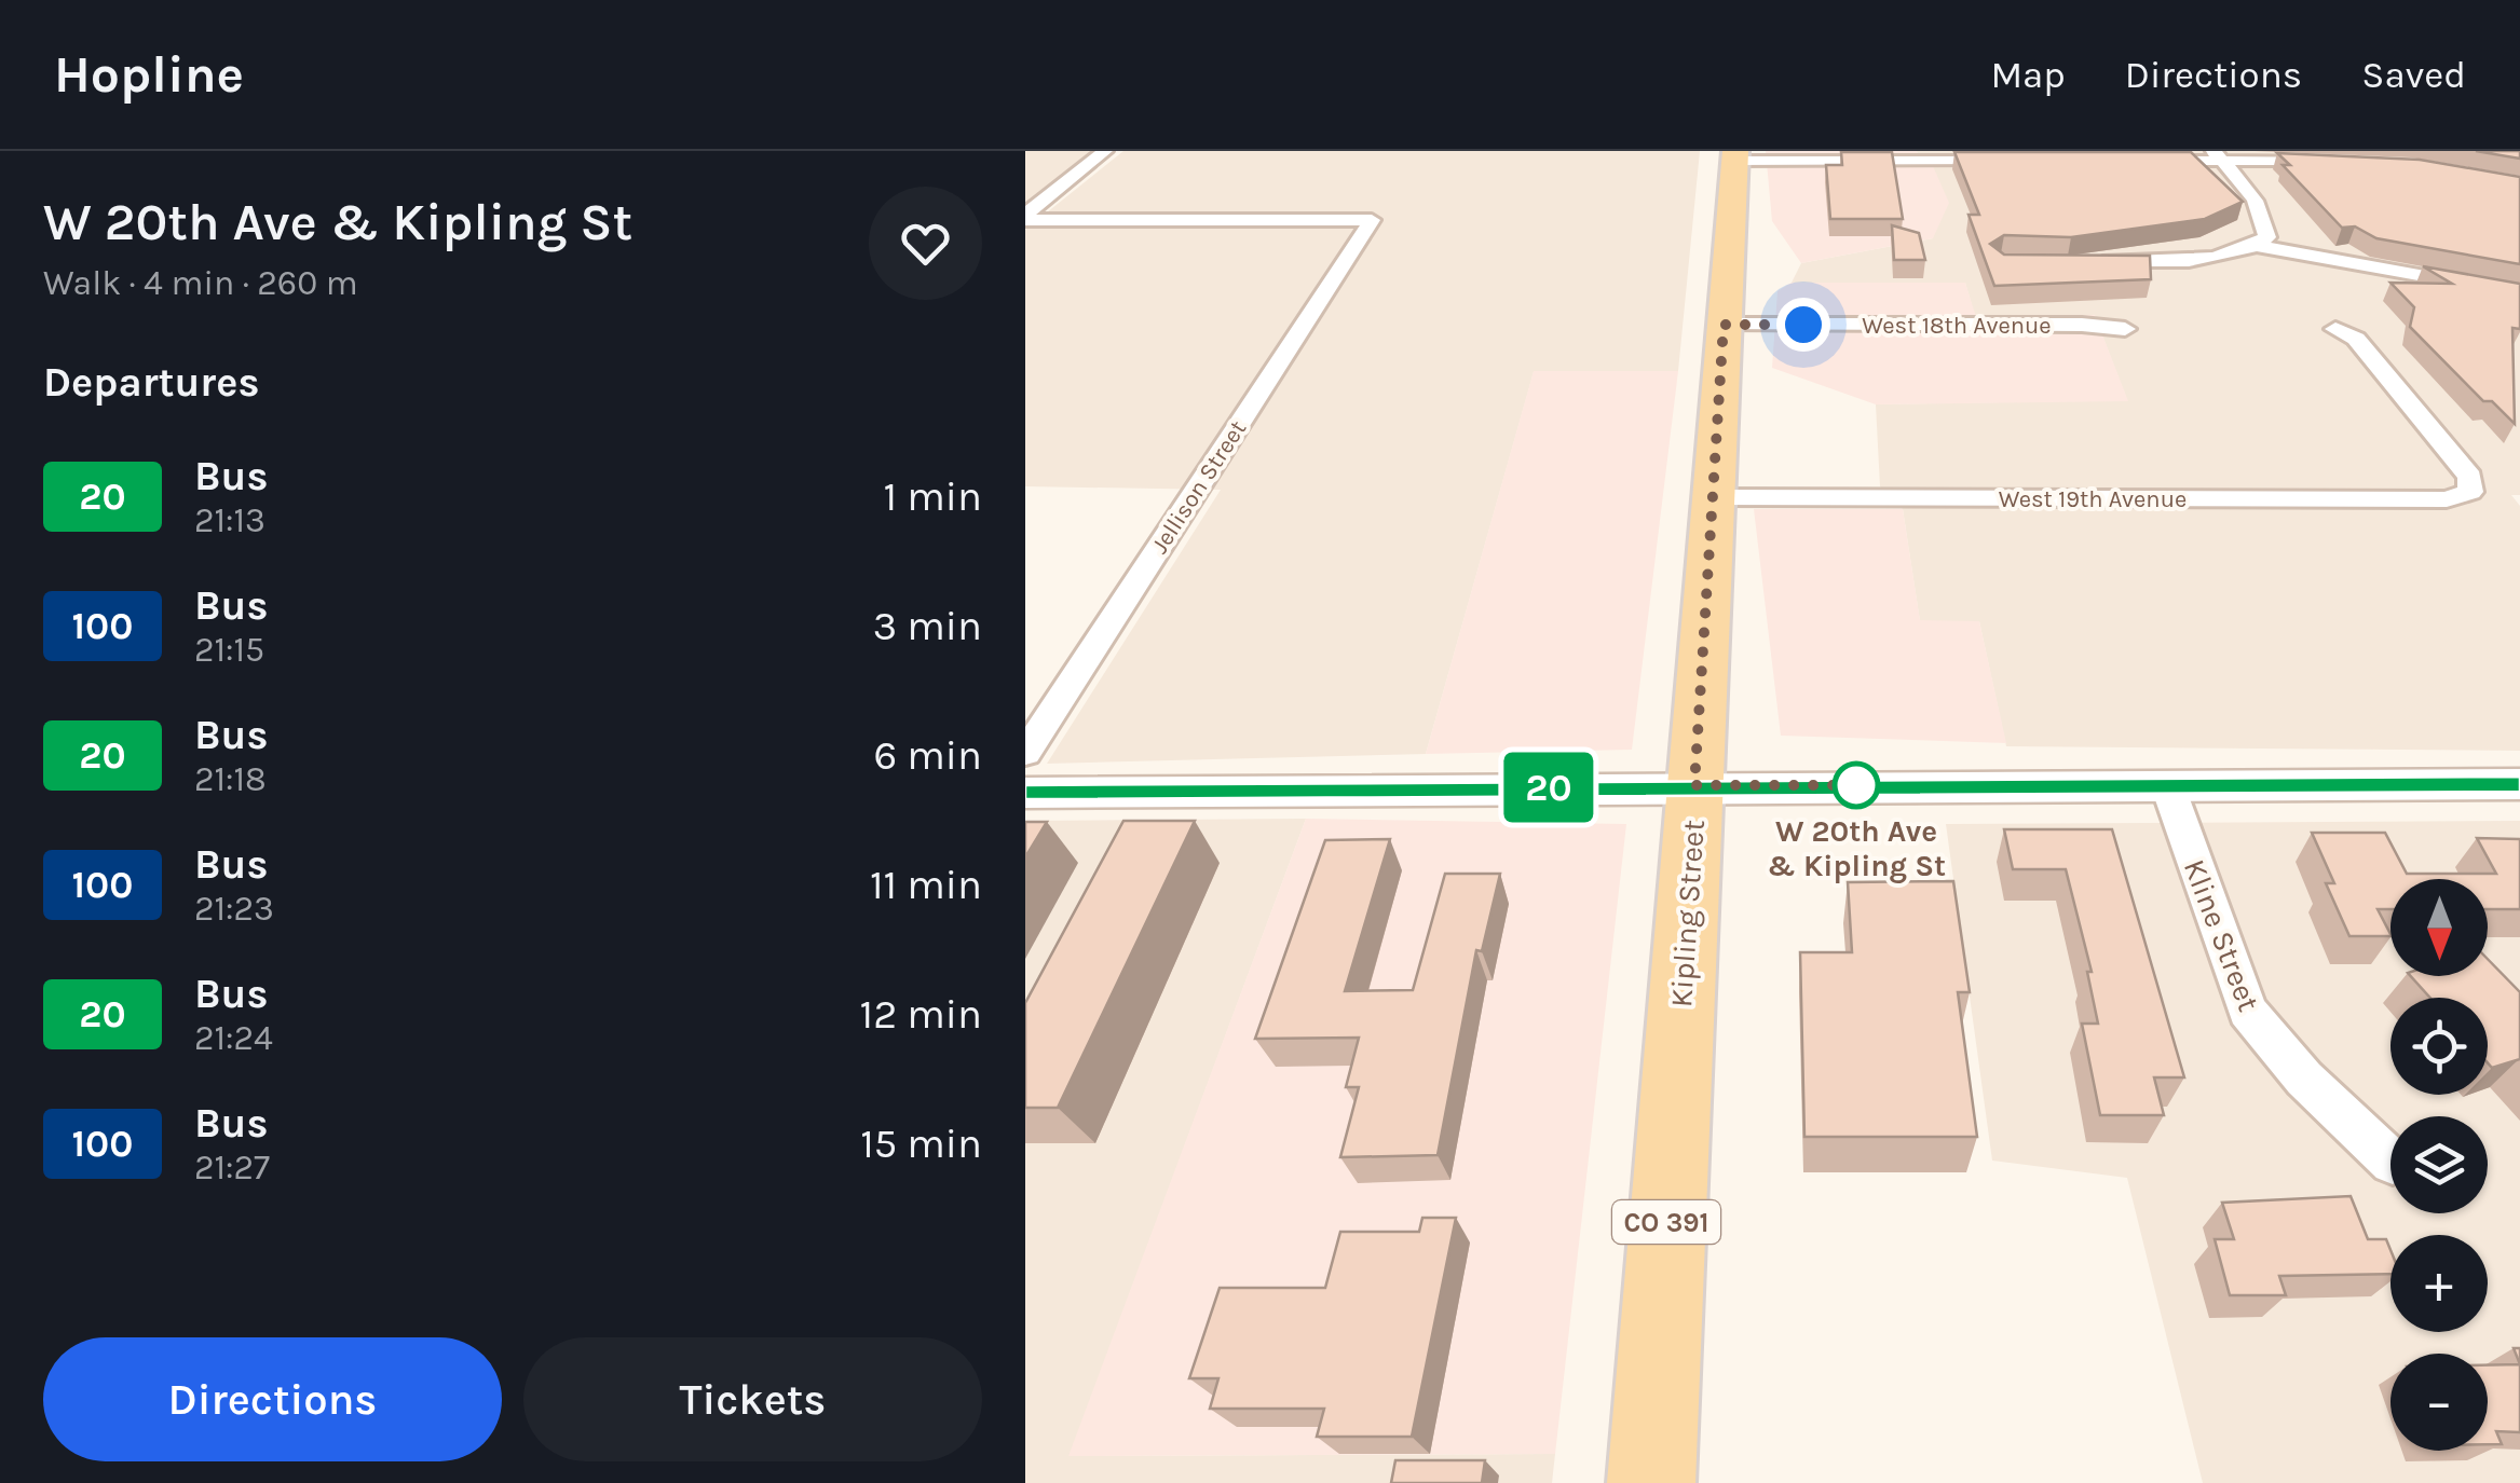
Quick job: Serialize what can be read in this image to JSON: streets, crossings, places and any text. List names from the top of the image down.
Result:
{
  "streets": {
    "main road": ["Kipling Street", "CO 391"],
    "street": [
      "West 18th Avenue",
      "Jellison Street",
      "West 19th Avenue",
      "Kline Street"
    ]
  },
  "crossings": [
    ["West 18th Avenue", "Kipling Street"],
    ["West 19th Avenue", "Kipling Street"]
  ],
  "places": ["W 20th Ave & Kipling St"],
  "lines": ["bus line 20"],
  "north": "bottom",
  "page": {
    "header": "Hopline",
    "nav": ["Map", "Directions", "Saved"],
    "heading": [
      ["W 20th Ave & Kipling St", "Walk · 4 min · 260 m"],
      "Departures"
    ],
    "on_map": "20",
    "list": [
      {
        "mark": "20",
        "name": "Bus",
        "note": "21:13",
        "value": "1 min"
      },
      {
        "mark": "100",
        "name": "Bus",
        "note": "21:15",
        "value": "3 min"
      },
      {
        "mark": "20",
        "name": "Bus",
        "note": "21:18",
        "value": "6 min"
      },
      {
        "mark": "100",
        "name": "Bus",
        "note": "21:23",
        "value": "11 min"
      },
      {
        "mark": "20",
        "name": "Bus",
        "note": "21:24",
        "value": "12 min"
      },
      {
        "mark": "100",
        "name": "Bus",
        "note": "21:27",
        "value": "15 min"
      }
    ],
    "map_buttons": ["+", "−"],
    "buttons": ["Directions", "Tickets"]
  }
}
